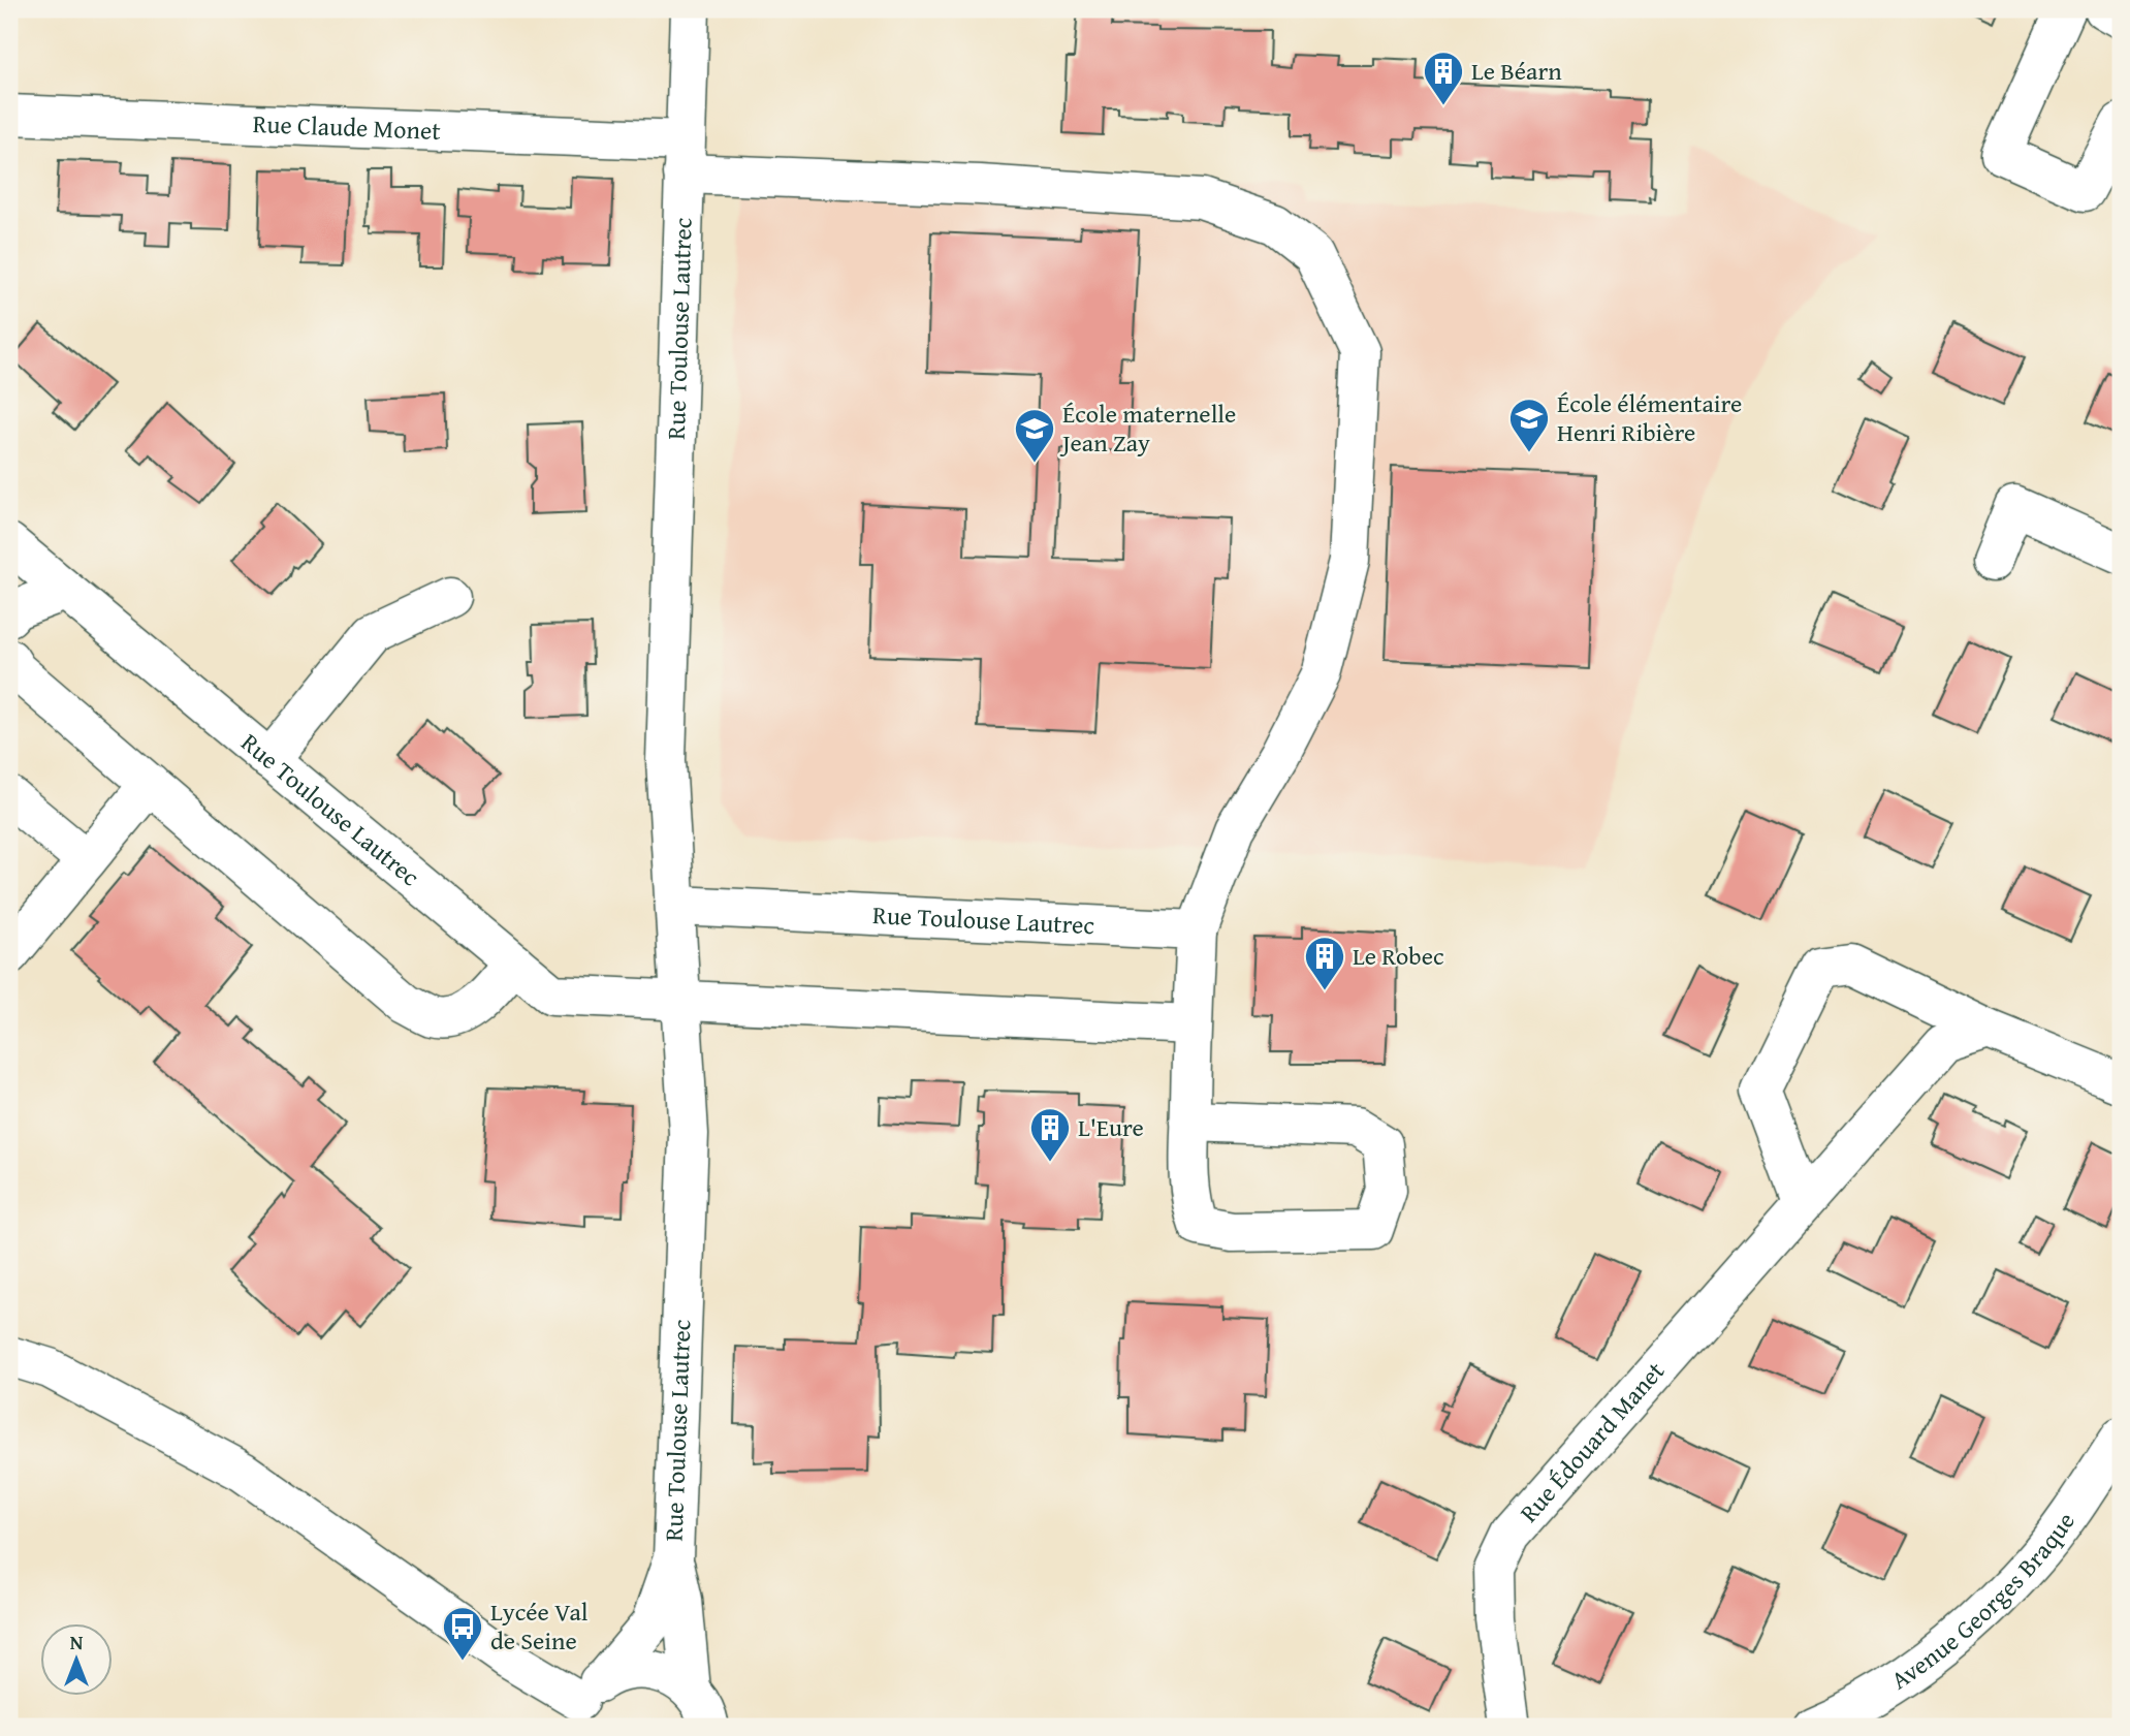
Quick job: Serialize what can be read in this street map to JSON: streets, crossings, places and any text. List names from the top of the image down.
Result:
{
  "streets": {
    "street": [
      "Rue Claude Monet",
      "Rue Toulouse Lautrec",
      "Rue Édouard Manet",
      "Avenue Georges Braque"
    ]
  },
  "crossings": [
    ["Rue Claude Monet", "Rue Toulouse Lautrec"]
  ],
  "places": {
    "building": ["Le Béarn", "Le Robec", "L'Eure"],
    "school or university": ["École élémentaire Henri Ribière", "École maternelle Jean Zay"],
    "bus stop": ["Lycée Val de Seine"]
  },
  "north": "top"
}
